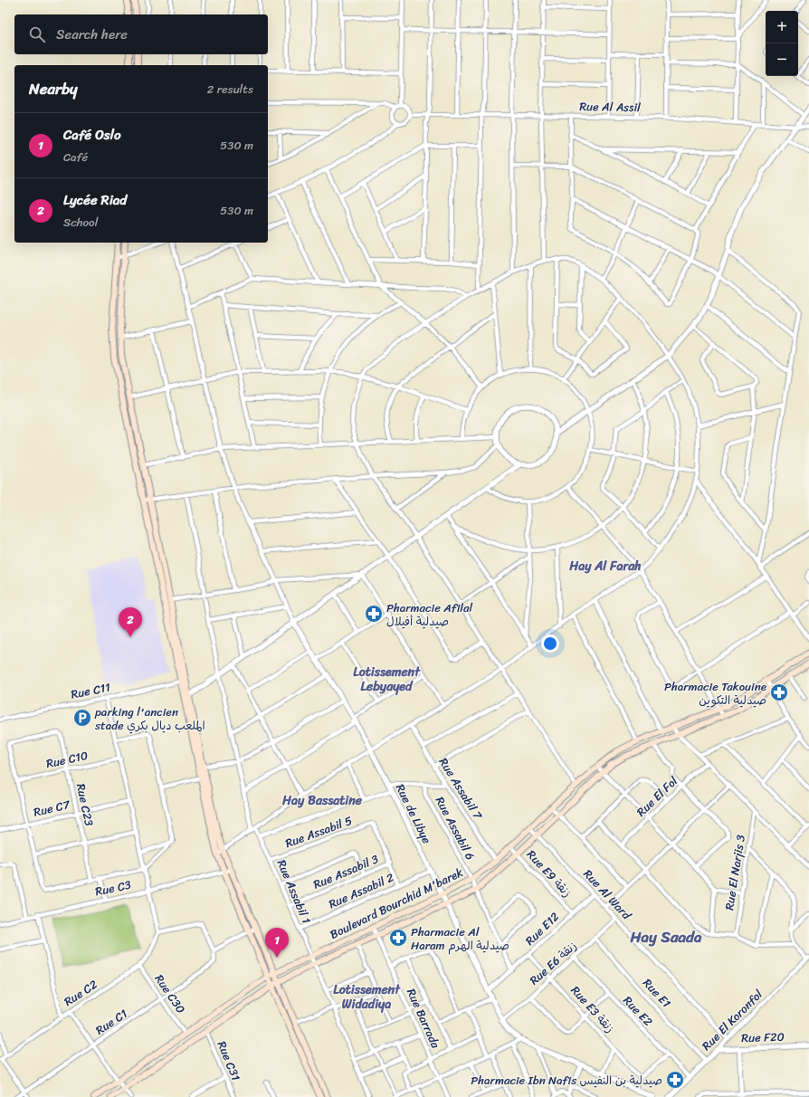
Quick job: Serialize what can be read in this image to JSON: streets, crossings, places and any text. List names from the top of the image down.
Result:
{
  "streets": {
    "main road": ["Boulevard Bourchid M'barek"],
    "street": [
      "Rue Al Assil",
      "Rue C11",
      "Rue C10",
      "Rue Assabil 7",
      "Rue El Fol",
      "Rue C23",
      "Rue C7",
      "Rue de Libye",
      "Rue Assabil 6",
      "Rue Assabil 5",
      "Rue Assabil 3",
      "Rue El Narjis 3",
      "Rue E9 زنقة",
      "Rue C3",
      "Rue Assabil 2",
      "Rue Assabil 1",
      "Rue Al Ward",
      "Rue E12",
      "Rue E6 زنقة",
      "Rue C2",
      "Rue E1",
      "Rue C30",
      "Rue E3 زنقة",
      "Rue E2",
      "Rue Barrada",
      "Rue El Koronfol",
      "Rue C1",
      "Rue F20",
      "Rue C31"
    ]
  },
  "crossings": [
    ["Rue C10", "Rue C23"],
    ["Rue Assabil 7", "Boulevard Bourchid M'barek"],
    ["Rue C23", "Rue C7"],
    ["Rue de Libye", "Rue Assabil 2"],
    ["Rue de Libye", "Boulevard Bourchid M'barek"],
    ["Rue de Libye", "Rue E12"],
    ["Rue de Libye", "Rue E6 زنقة"],
    ["Rue Assabil 6", "Boulevard Bourchid M'barek"],
    ["Rue Assabil 6", "Rue E12"],
    ["Rue Assabil 5", "Rue Assabil 3"],
    ["Rue Assabil 5", "Rue Assabil 2"],
    ["Rue Assabil 5", "Rue Assabil 1"],
    ["Rue Assabil 3", "Rue Assabil 1"],
    ["Rue E9 زنقة", "Boulevard Bourchid M'barek"],
    ["Rue E9 زنقة", "Rue E12"],
    ["Rue Assabil 2", "Rue Assabil 1"],
    ["Rue Assabil 1", "Boulevard Bourchid M'barek"],
    ["Rue Al Ward", "Boulevard Bourchid M'barek"],
    ["Rue Al Ward", "Rue E12"],
    ["Rue Al Ward", "Rue E6 زنقة"],
    ["Rue Al Ward", "Rue El Koronfol"],
    ["Boulevard Bourchid M'barek", "Rue C30"],
    ["Boulevard Bourchid M'barek", "Rue Barrada"],
    ["Boulevard Bourchid M'barek", "Rue C31"],
    ["Rue E12", "Rue E3 زنقة"],
    ["Rue E6 زنقة", "Rue E1"],
    ["Rue E6 زنقة", "Rue E3 زنقة"],
    ["Rue E6 زنقة", "Rue E2"],
    ["Rue C2", "Rue C30"],
    ["Rue E1", "Rue El Koronfol"],
    ["Rue C30", "Rue C1"],
    ["Rue E2", "Rue El Koronfol"],
    ["Rue El Koronfol", "Rue F20"]
  ],
  "districts": [
    "Hay Al Farah",
    "Lotissement Lebyayed",
    "Hay Bassatine",
    "Hay Saada",
    "Lotissement Widadiya"
  ],
  "places": {
    "pharmacy": [
      "Pharmacie Afilal صيدلية أفيلال",
      "Pharmacie Takouine صيدلية التكوين",
      "Pharmacie Al Haram صيدلية الهرم",
      "Pharmacie Ibn Nafis صيدلية بن النفيس"
    ],
    "parking": ["parking l'ancien stade الملعب ديال بكري"]
  },
  "page": {
    "map_buttons": ["+", "−"],
    "search": "Search here",
    "heading": ["Nearby", "2 results"],
    "list": [
      {
        "mark": "1",
        "name": "Café Oslo",
        "note": "Café",
        "value": "530 m"
      },
      {
        "mark": "2",
        "name": "Lycée Riad",
        "note": "School",
        "value": "530 m"
      }
    ],
    "pins": ["2", "1"]
  }
}
